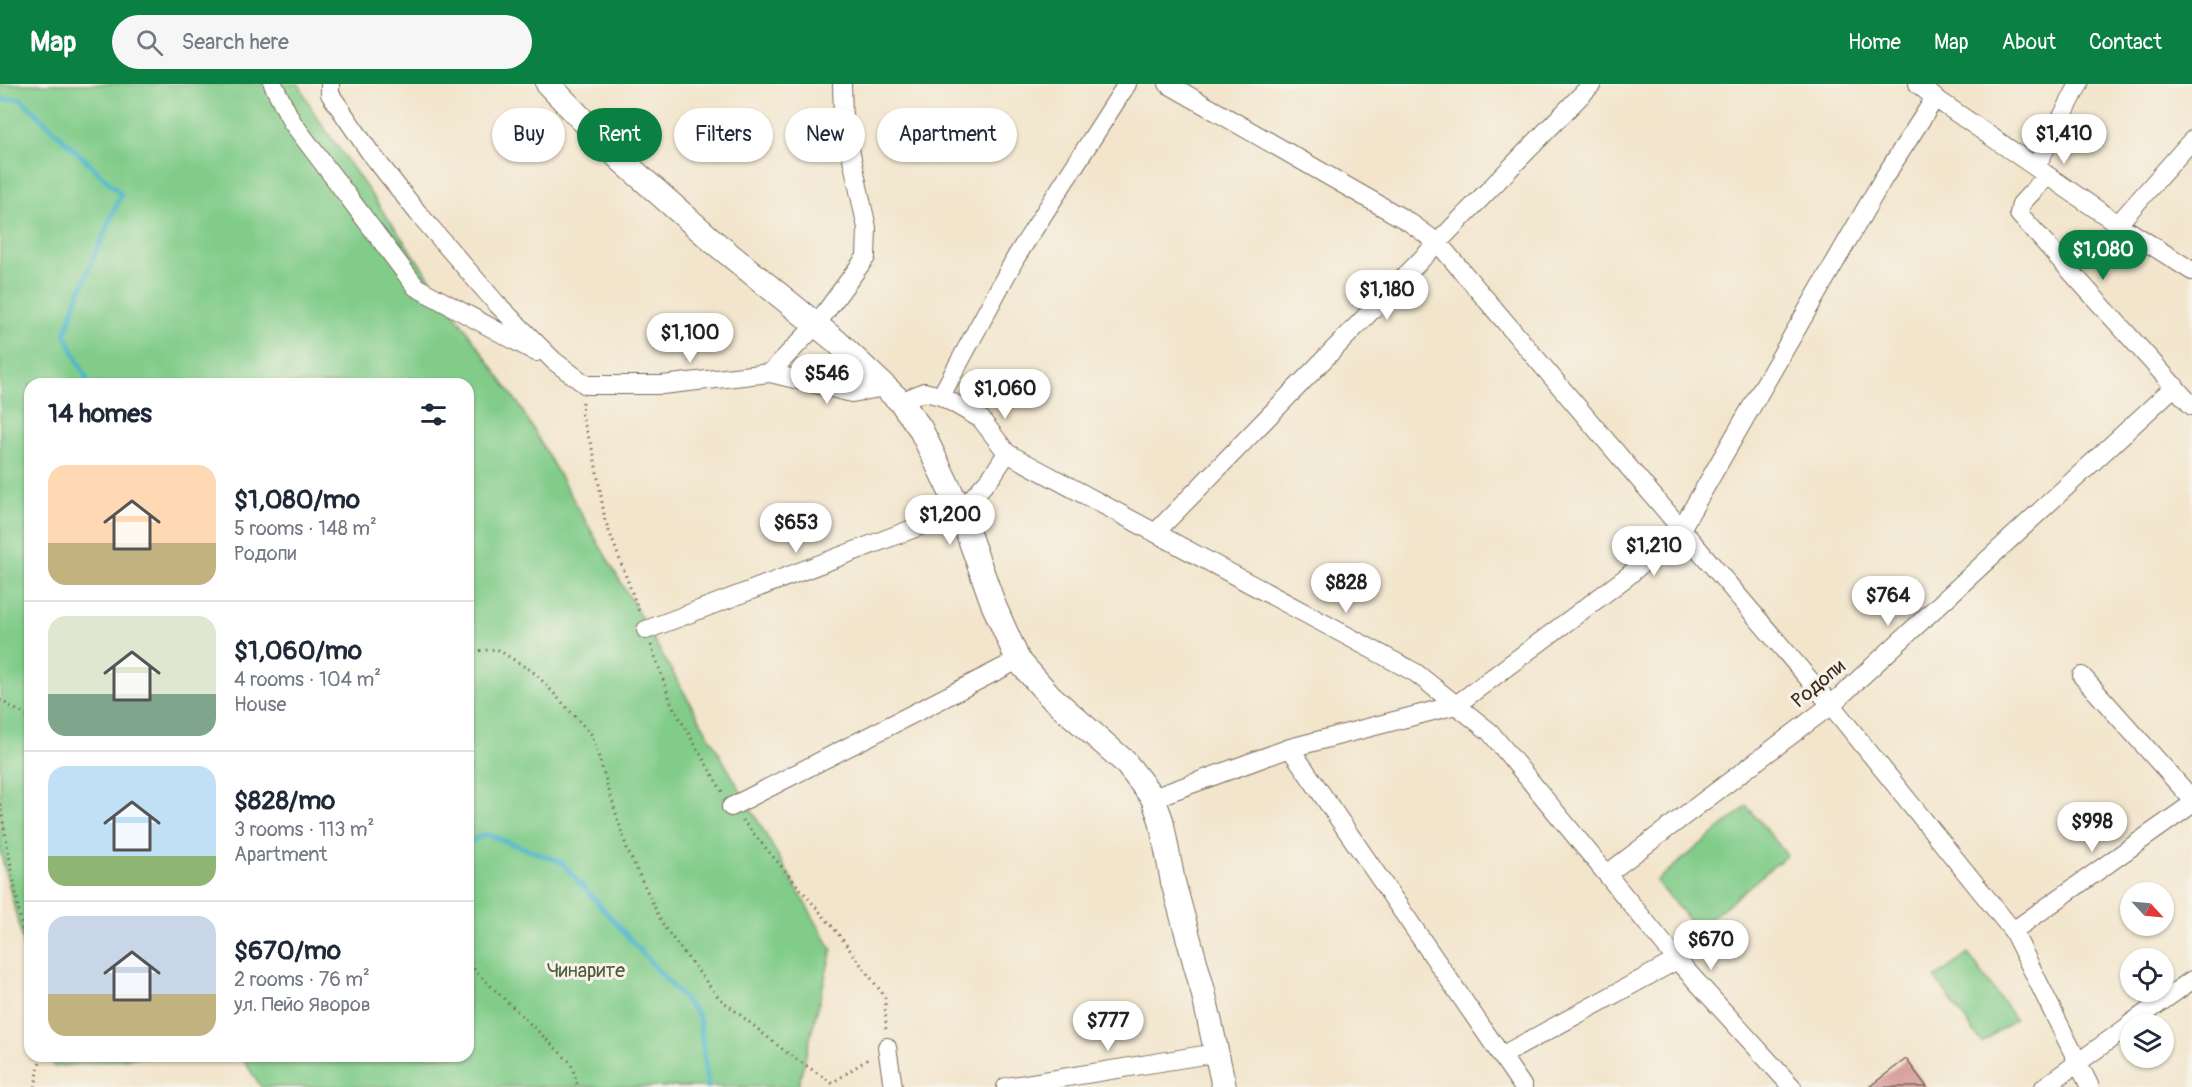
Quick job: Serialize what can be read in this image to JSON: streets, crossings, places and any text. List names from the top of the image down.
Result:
{
  "streets": {
    "street": ["Родопи"]
  },
  "parks": ["Чинарите"],
  "north": "bottom right",
  "page": {
    "header": "Map",
    "search": "Search here",
    "nav": [
      "Home",
      "Map",
      "About",
      "Contact"
    ],
    "chip": [
      "Buy",
      "Rent",
      "Filters",
      "New",
      "Apartment"
    ],
    "price": [
      "$1,410",
      "$1,080",
      "$1,180",
      "$1,100",
      "$546",
      "$1,060",
      "$1,200",
      "$653",
      "$1,210",
      "$828",
      "$764",
      "$998",
      "$670",
      "$777"
    ],
    "heading": "14 homes",
    "list": [
      {
        "name": "$1,080/mo",
        "note": "5 rooms · 148 m² · Родопи"
      },
      {
        "name": "$1,060/mo",
        "note": "4 rooms · 104 m² · House"
      },
      {
        "name": "$828/mo",
        "note": "3 rooms · 113 m² · Apartment"
      },
      {
        "name": "$670/mo",
        "note": "2 rooms · 76 m² · ул. Пейо Яворов"
      }
    ]
  }
}
